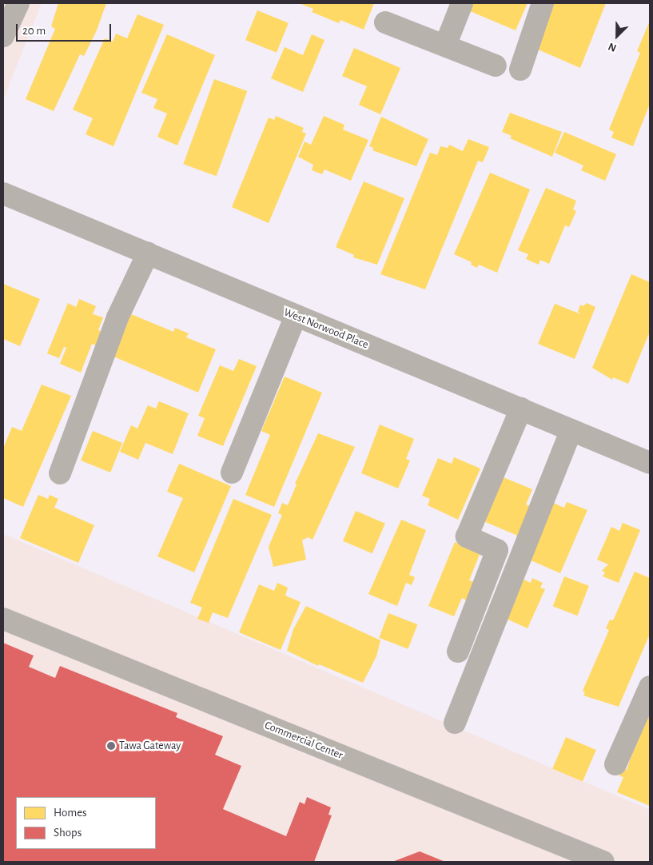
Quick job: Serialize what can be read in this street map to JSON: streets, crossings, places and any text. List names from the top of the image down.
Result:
{
  "streets": {
    "street": ["West Norwood Place", "Commercial Center"]
  },
  "places": ["Tawa Gateway"],
  "legend": ["Homes", "Shops"],
  "scale_bar": "20 m",
  "north": "bottom left"
}
